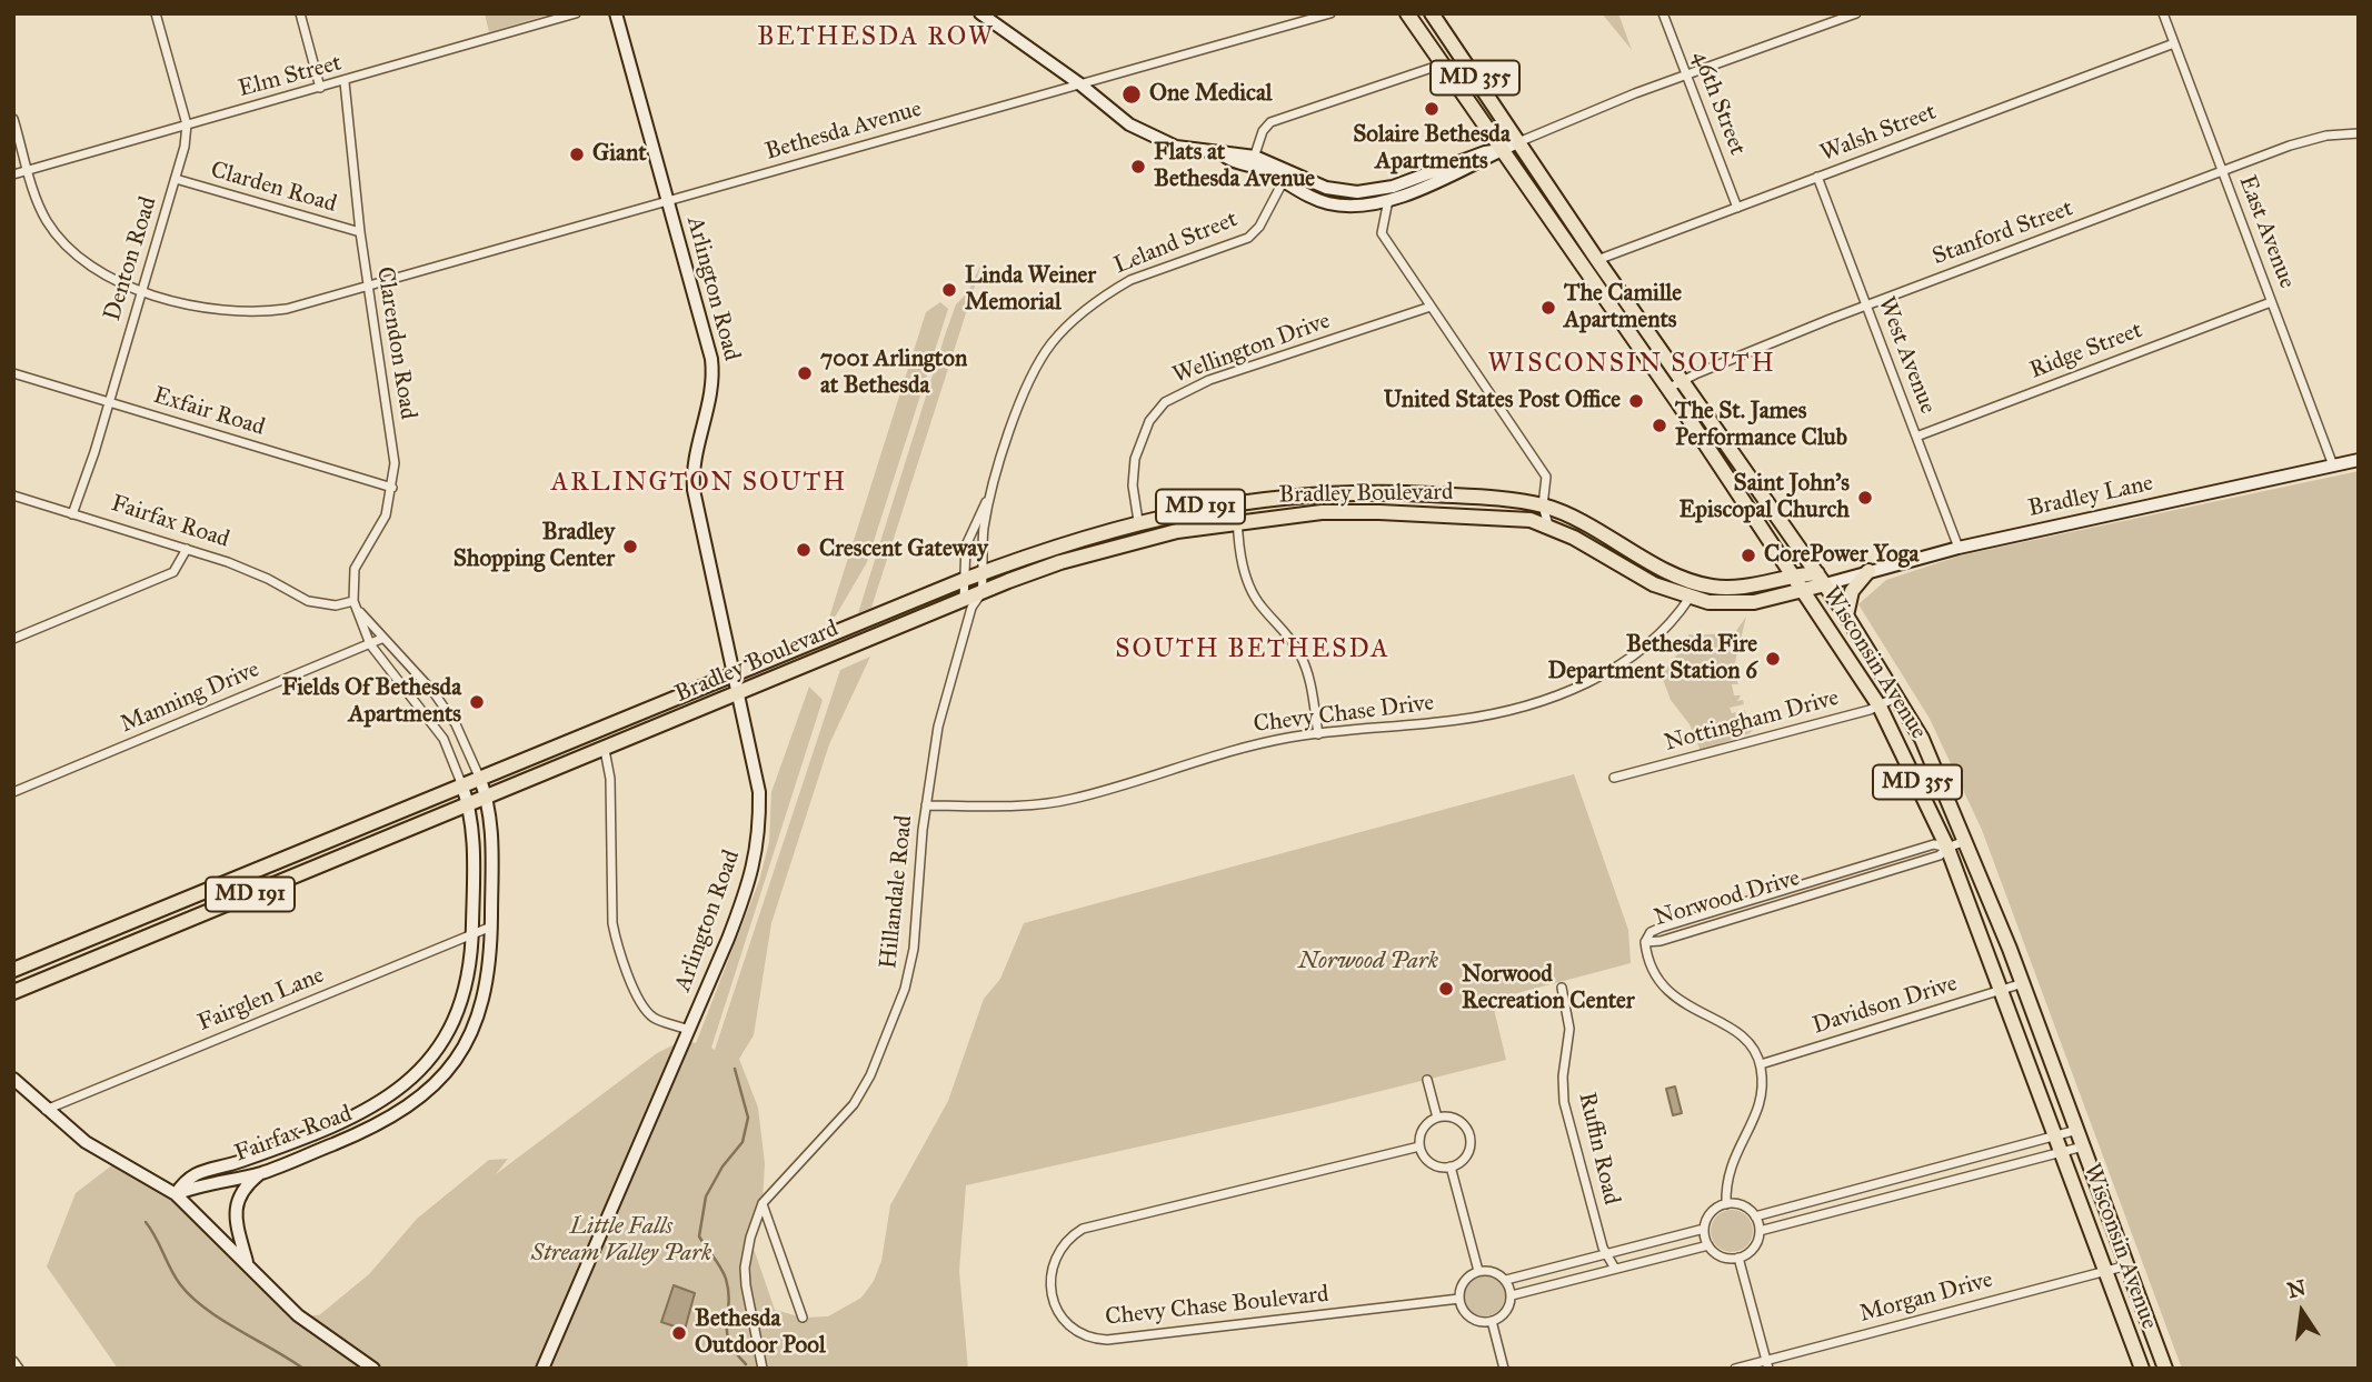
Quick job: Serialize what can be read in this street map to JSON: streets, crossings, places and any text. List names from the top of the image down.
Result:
{
  "streets": {
    "main road": [
      "MD 355",
      "Bradley Boulevard",
      "MD 191",
      "Wisconsin Avenue"
    ],
    "street": [
      "Elm Street",
      "46th Street",
      "Bethesda Avenue",
      "Walsh Street",
      "Clarden Road",
      "East Avenue",
      "Stanford Street",
      "Leland Street",
      "Denton Road",
      "Arlington Road",
      "Clarendon Road",
      "Wellington Drive",
      "Ridge Street",
      "West Avenue",
      "Exfair Road",
      "Bradley Lane",
      "Fairfax Road",
      "Manning Drive",
      "Chevy Chase Drive",
      "Nottingham Drive",
      "Hillandale Road",
      "Norwood Drive",
      "Fairglen Lane",
      "Davidson Drive",
      "Ruffin Road",
      "Morgan Drive",
      "Chevy Chase Boulevard"
    ]
  },
  "crossings": [
    ["Elm Street", "Bethesda Avenue"],
    ["Elm Street", "Denton Road"],
    ["Elm Street", "Clarendon Road"],
    ["46th Street", "Walsh Street"],
    ["Bethesda Avenue", "Denton Road"],
    ["Bethesda Avenue", "Arlington Road"],
    ["Bethesda Avenue", "Clarendon Road"],
    ["Walsh Street", "East Avenue"],
    ["Walsh Street", "West Avenue"],
    ["Walsh Street", "Wisconsin Avenue"],
    ["Clarden Road", "Denton Road"],
    ["Clarden Road", "Clarendon Road"],
    ["East Avenue", "Stanford Street"],
    ["East Avenue", "Ridge Street"],
    ["East Avenue", "Bradley Lane"],
    ["Stanford Street", "West Avenue"],
    ["Stanford Street", "Wisconsin Avenue"],
    ["Leland Street", "Bradley Boulevard"],
    ["Leland Street", "Hillandale Road"],
    ["Denton Road", "Exfair Road"],
    ["Denton Road", "Fairfax Road"],
    ["Arlington Road", "Bradley Boulevard"],
    ["Clarendon Road", "Exfair Road"],
    ["Clarendon Road", "Fairfax Road"],
    ["Wellington Drive", "Bradley Boulevard"],
    ["Ridge Street", "West Avenue"],
    ["West Avenue", "Bradley Lane"],
    ["Bradley Boulevard", "Bradley Lane"],
    ["Bradley Boulevard", "Fairfax Road"],
    ["Bradley Boulevard", "Wisconsin Avenue"],
    ["Bradley Boulevard", "Chevy Chase Drive"],
    ["Bradley Boulevard", "Hillandale Road"],
    ["Bradley Lane", "Wisconsin Avenue"],
    ["Fairfax Road", "Manning Drive"],
    ["Fairfax Road", "Fairglen Lane"],
    ["Wisconsin Avenue", "Nottingham Drive"],
    ["Wisconsin Avenue", "Norwood Drive"],
    ["Wisconsin Avenue", "Davidson Drive"],
    ["Wisconsin Avenue", "Morgan Drive"],
    ["Chevy Chase Drive", "Hillandale Road"]
  ],
  "districts": [
    "BETHESDA ROW",
    "WISCONSIN SOUTH",
    "ARLINGTON SOUTH",
    "SOUTH BETHESDA"
  ],
  "parks": ["Norwood Park", "Little Falls Stream Valley Park"],
  "places": [
    "One Medical",
    "Solaire Bethesda Apartments",
    "Giant",
    "Flats at Bethesda Avenue",
    "Linda Weiner Memorial",
    "The Camille Apartments",
    "7001 Arlington at Bethesda",
    "United States Post Office",
    "The St. James Performance Club",
    "Saint John's Episcopal Church",
    "Bradley Shopping Center",
    "Crescent Gateway",
    "CorePower Yoga",
    "Bethesda Fire Department Station 6",
    "Fields Of Bethesda Apartments",
    "Norwood Recreation Center",
    "Bethesda Outdoor Pool"
  ],
  "north": "top"
}
